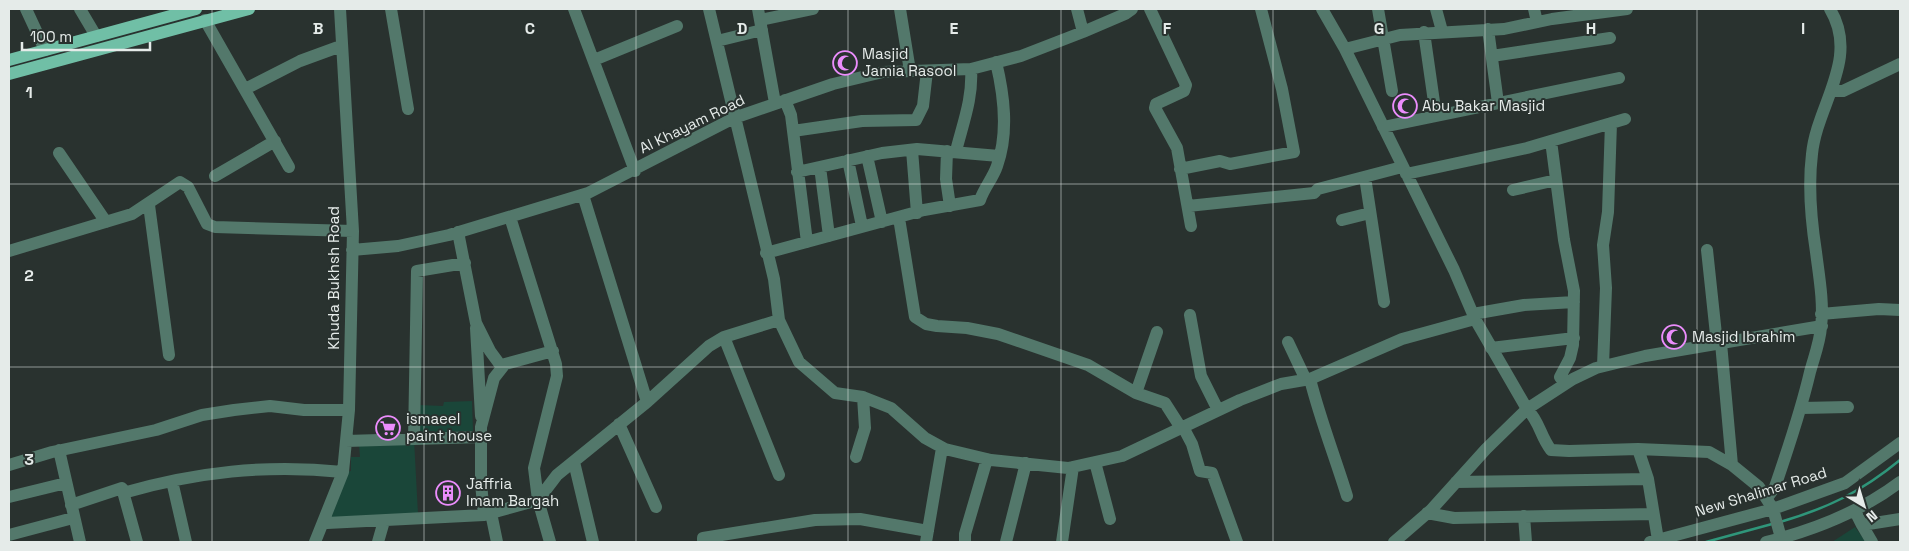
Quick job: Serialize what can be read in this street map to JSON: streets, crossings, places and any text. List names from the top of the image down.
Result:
{
  "streets": {
    "street": ["Al Khayam Road", "Khuda Bukhsh Road", "New Shalimar Road"]
  },
  "crossings": [
    ["Al Khayam Road", "Khuda Bukhsh Road"]
  ],
  "places": {
    "mosque": ["Masjid Jamia Rasool", "Abu Bakar Masjid", "Masjid Ibrahim"],
    "supermarket": ["ismaeel paint house"],
    "building": ["Jaffria Imam Bargah"]
  },
  "scale_bar": "100 m",
  "north": "bottom right",
  "grid": {
    "columns": [
      "B",
      "C",
      "D",
      "E",
      "F",
      "G",
      "H",
      "I"
    ],
    "rows": ["1", "2", "3"]
  }
}
